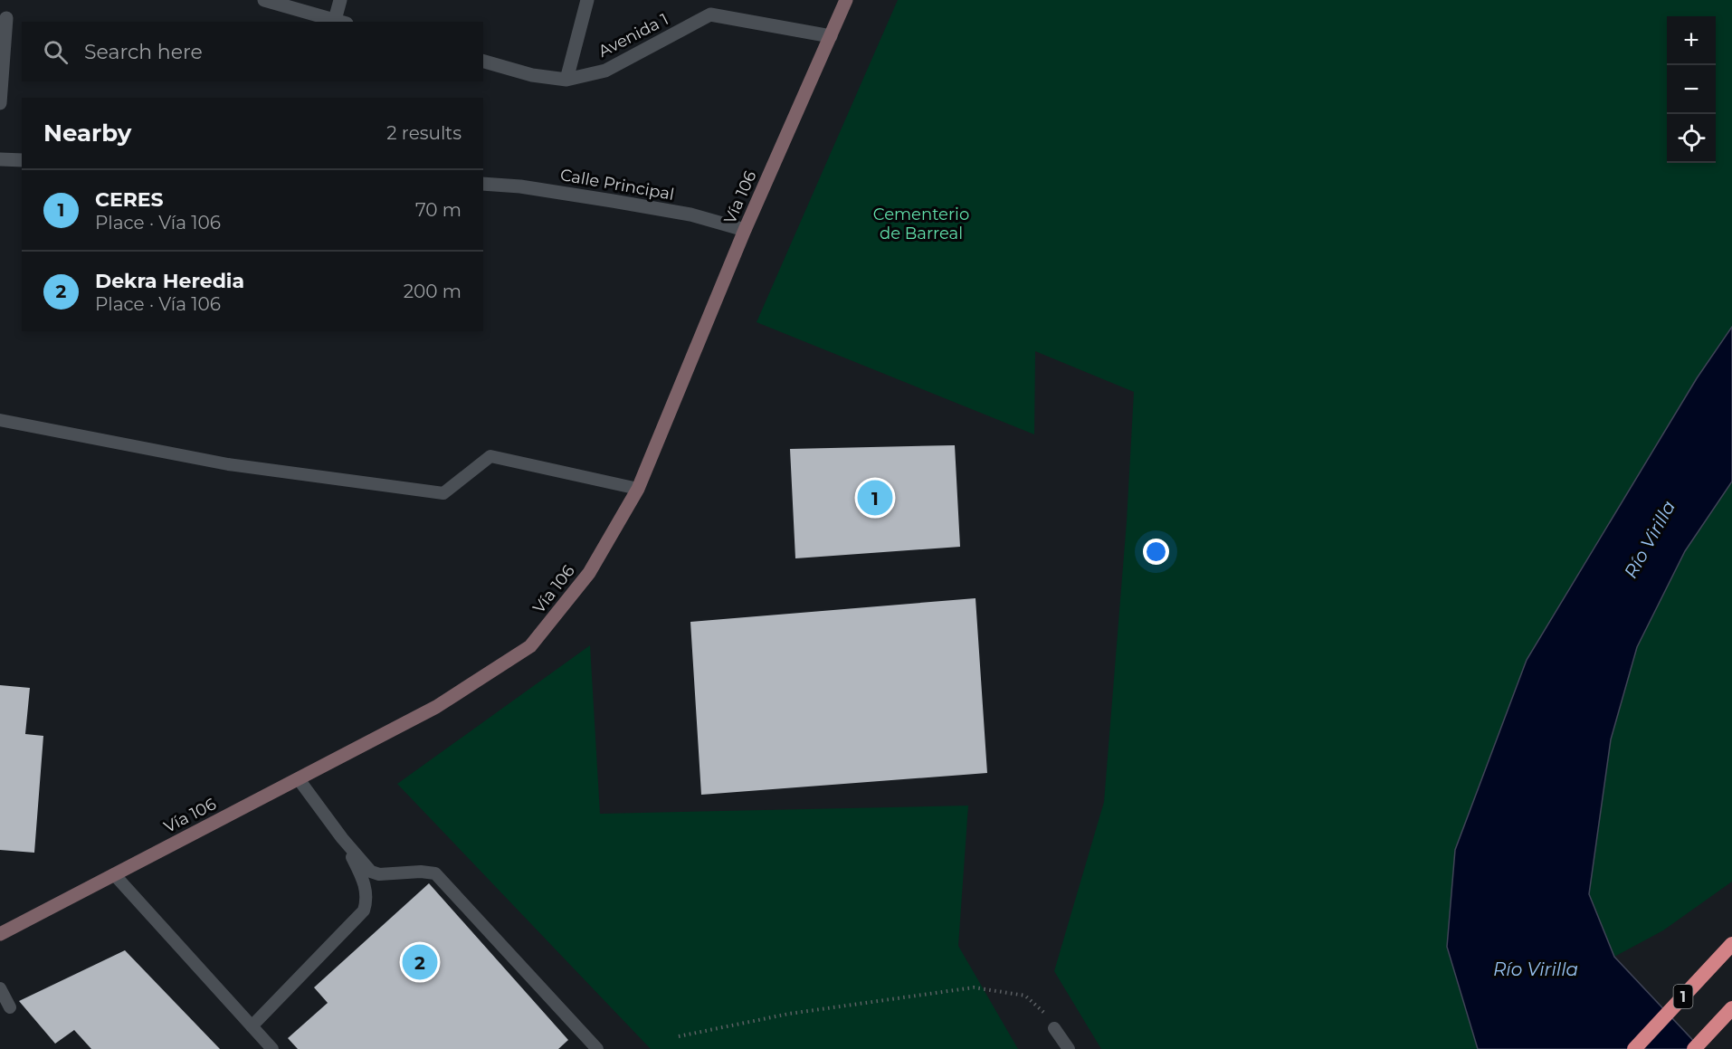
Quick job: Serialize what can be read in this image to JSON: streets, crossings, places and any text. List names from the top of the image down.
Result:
{
  "streets": {
    "highway": ["1"],
    "main road": ["Vía 106"],
    "street": ["Avenida 1", "Calle Principal"]
  },
  "crossings": [
    ["Avenida 1", "Vía 106"],
    ["Calle Principal", "Vía 106"]
  ],
  "water": ["Río Virilla"],
  "parks": ["Cementerio de Barreal"],
  "page": {
    "map_buttons": ["+", "−"],
    "search": "Search here",
    "heading": ["Nearby", "2 results"],
    "list": [
      {
        "mark": "1",
        "name": "CERES",
        "note": "Place · Vía 106",
        "value": "70 m"
      },
      {
        "mark": "2",
        "name": "Dekra Heredia",
        "note": "Place · Vía 106",
        "value": "200 m"
      }
    ],
    "pins": ["1", "2"]
  }
}
